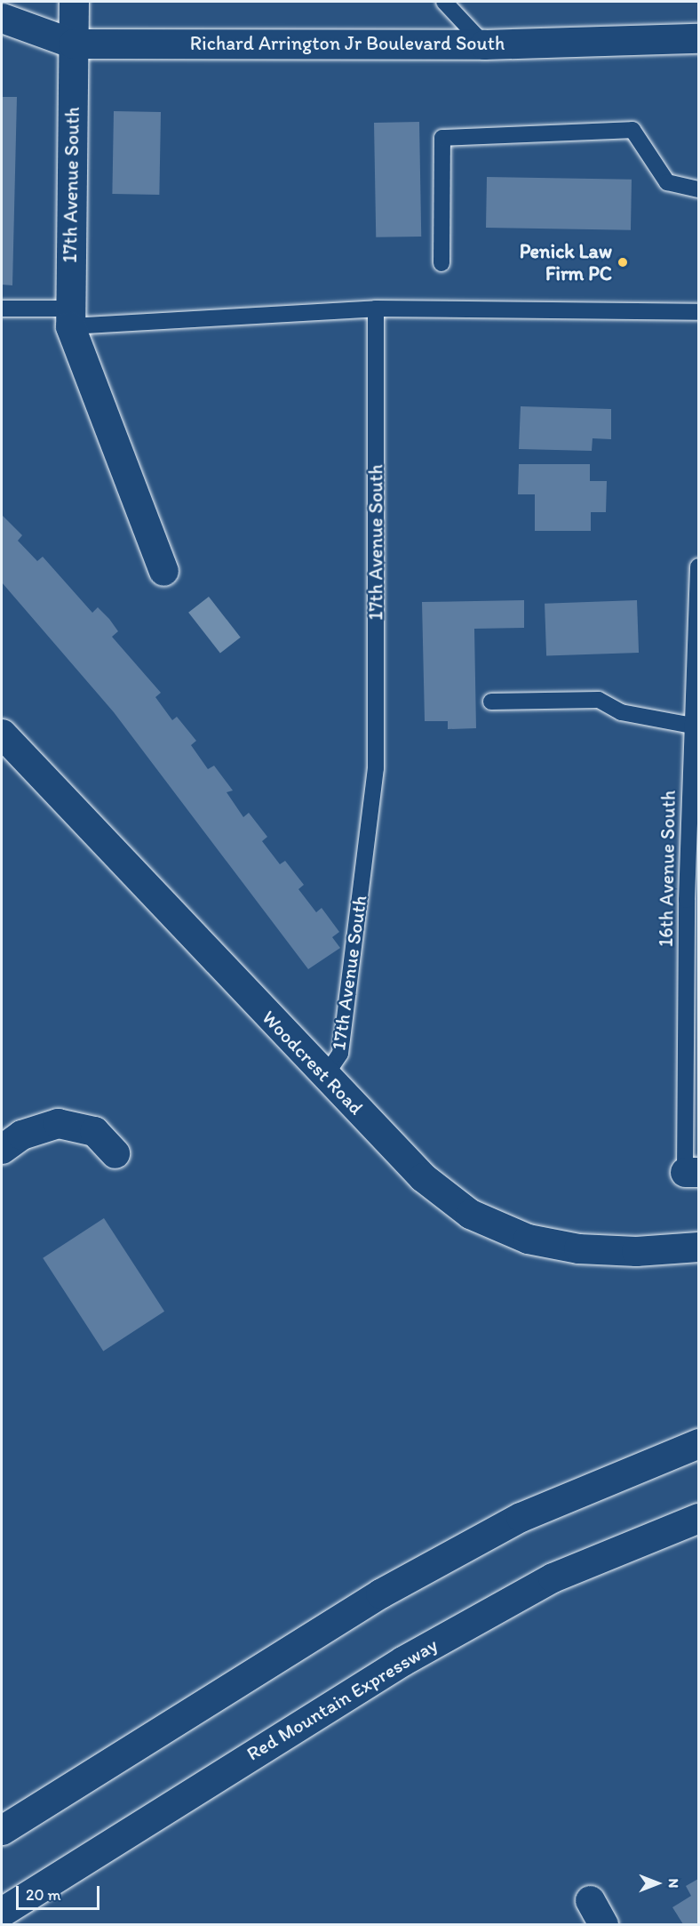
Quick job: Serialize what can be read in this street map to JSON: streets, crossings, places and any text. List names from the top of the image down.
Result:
{
  "streets": {
    "main road": [
      "Richard Arrington Jr Boulevard South",
      "17th Avenue South",
      "Woodcrest Road",
      "Red Mountain Expressway"
    ],
    "lane": ["16th Avenue South"]
  },
  "crossings": [
    ["Richard Arrington Jr Boulevard South", "17th Avenue South"],
    ["17th Avenue South", "Woodcrest Road"]
  ],
  "places": ["Penick Law Firm PC"],
  "scale_bar": "20 m",
  "north": "right"
}
